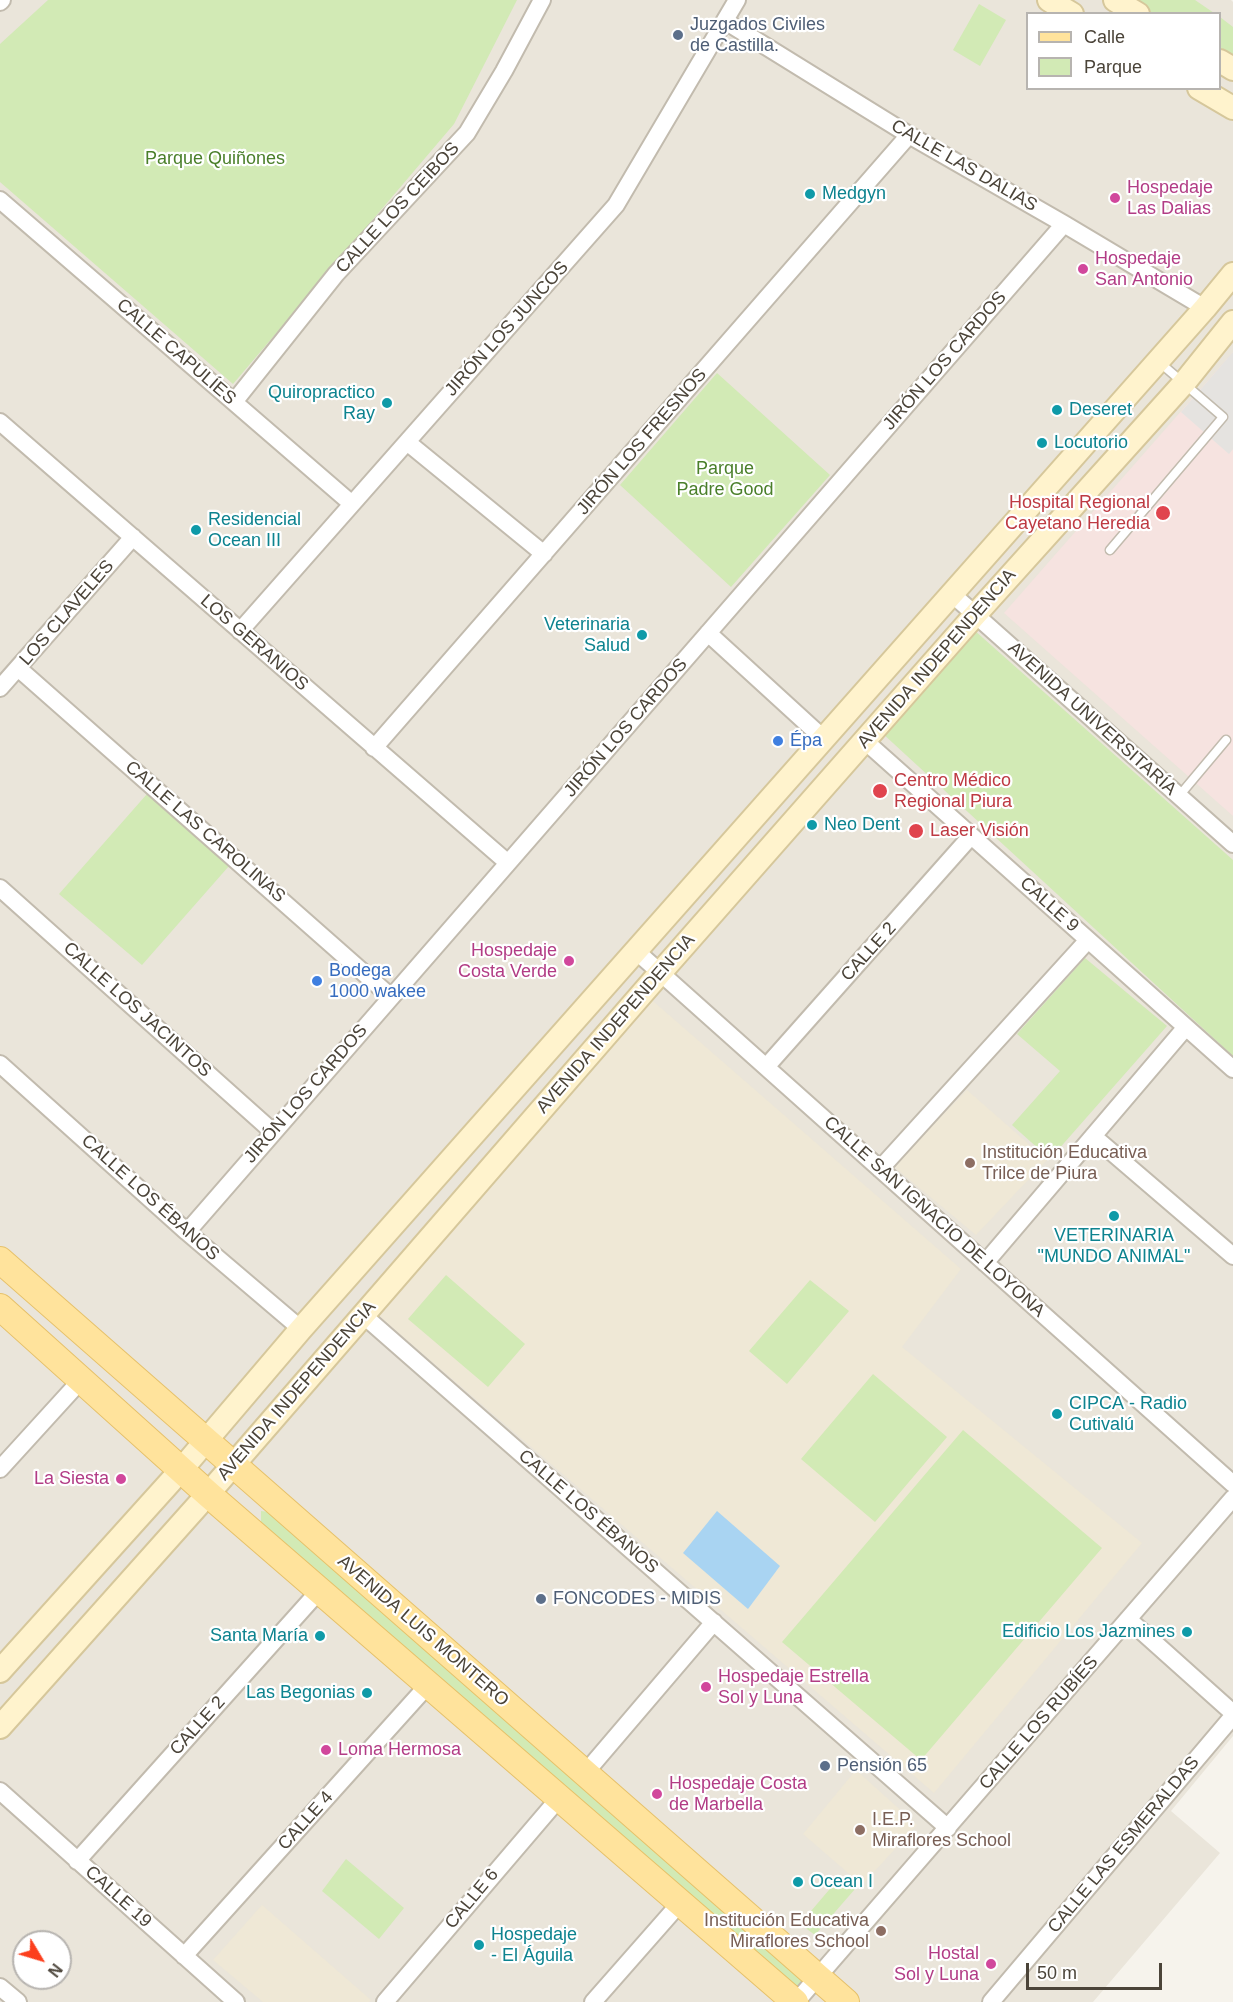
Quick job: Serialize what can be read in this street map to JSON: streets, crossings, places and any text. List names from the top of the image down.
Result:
{
  "streets": {
    "main road": ["AVENIDA INDEPENDENCIA", "AVENIDA LUIS MONTERO"],
    "street": [
      "CALLE LAS DALIAS",
      "CALLE LOS CEIBOS",
      "JIRÓN LOS JUNCOS",
      "CALLE CAPULÍES",
      "JIRÓN LOS CARDOS",
      "JIRÓN LOS FRESNOS",
      "LOS CLAVELES",
      "LOS GERANIOS",
      "AVENIDA UNIVERSITARÍA",
      "CALLE LAS CAROLINAS",
      "CALLE 9",
      "CALLE 2",
      "CALLE LOS JACINTOS",
      "CALLE LOS ÉBANOS",
      "CALLE SAN IGNACIO DE LOYONA",
      "CALLE LOS RUBÍES",
      "CALLE 4",
      "CALLE LAS ESMERALDAS",
      "CALLE 19",
      "CALLE 6"
    ]
  },
  "crossings": [
    ["CALLE LAS DALIAS", "JIRÓN LOS JUNCOS"],
    ["CALLE LAS DALIAS", "JIRÓN LOS CARDOS"],
    ["CALLE LAS DALIAS", "JIRÓN LOS FRESNOS"],
    ["CALLE LAS DALIAS", "AVENIDA INDEPENDENCIA"],
    ["CALLE LOS CEIBOS", "CALLE CAPULÍES"],
    ["JIRÓN LOS JUNCOS", "CALLE CAPULÍES"],
    ["JIRÓN LOS JUNCOS", "LOS GERANIOS"],
    ["JIRÓN LOS CARDOS", "LOS GERANIOS"],
    ["JIRÓN LOS CARDOS", "CALLE LAS CAROLINAS"],
    ["JIRÓN LOS CARDOS", "CALLE LOS JACINTOS"],
    ["JIRÓN LOS CARDOS", "CALLE LOS ÉBANOS"],
    ["JIRÓN LOS FRESNOS", "LOS GERANIOS"],
    ["LOS CLAVELES", "LOS GERANIOS"],
    ["LOS CLAVELES", "CALLE LAS CAROLINAS"],
    ["AVENIDA INDEPENDENCIA", "AVENIDA UNIVERSITARÍA"],
    ["AVENIDA INDEPENDENCIA", "CALLE 9"],
    ["AVENIDA INDEPENDENCIA", "CALLE LOS ÉBANOS"],
    ["AVENIDA INDEPENDENCIA", "CALLE SAN IGNACIO DE LOYONA"],
    ["AVENIDA INDEPENDENCIA", "AVENIDA LUIS MONTERO"],
    ["CALLE 9", "CALLE 2"],
    ["CALLE 2", "CALLE SAN IGNACIO DE LOYONA"],
    ["CALLE 2", "AVENIDA LUIS MONTERO"],
    ["CALLE 2", "CALLE 19"],
    ["CALLE LOS ÉBANOS", "CALLE LOS RUBÍES"],
    ["AVENIDA LUIS MONTERO", "CALLE LOS RUBÍES"],
    ["AVENIDA LUIS MONTERO", "CALLE 4"],
    ["AVENIDA LUIS MONTERO", "CALLE 6"],
    ["CALLE 4", "CALLE 19"]
  ],
  "parks": ["Parque Quiñones", "Parque Padre Good"],
  "places": [
    "Juzgados Civiles de Castilla.",
    "Medgyn",
    "Hospedaje Las Dalias",
    "Hospedaje San Antonio",
    "Quiropractico Ray",
    "Deseret",
    "Locutorio",
    "Hospital Regional Cayetano Heredia",
    "Residencial Ocean III",
    "Veterinaria Salud",
    "Épa",
    "Centro Médico Regional Piura",
    "Neo Dent",
    "Laser Visión",
    "Hospedaje Costa Verde",
    "Bodega 1000 wakee",
    "Institución Educativa Trilce de Piura",
    "VETERINARIA \"MUNDO ANIMAL\"",
    "CIPCA - Radio Cutivalú",
    "La Siesta",
    "FONCODES - MIDIS",
    "Edificio Los Jazmines",
    "Santa María",
    "Hospedaje Estrella Sol y Luna",
    "Las Begonias",
    "Loma Hermosa",
    "Pensión 65",
    "Hospedaje Costa de Marbella",
    "I.E.P. Miraflores School",
    "Ocean I",
    "Institución Educativa Miraflores School",
    "Hospedaje - El Águila",
    "Hostal Sol y Luna"
  ],
  "legend": ["Calle", "Parque"],
  "scale_bar": "50 m",
  "north": "bottom right"
}
